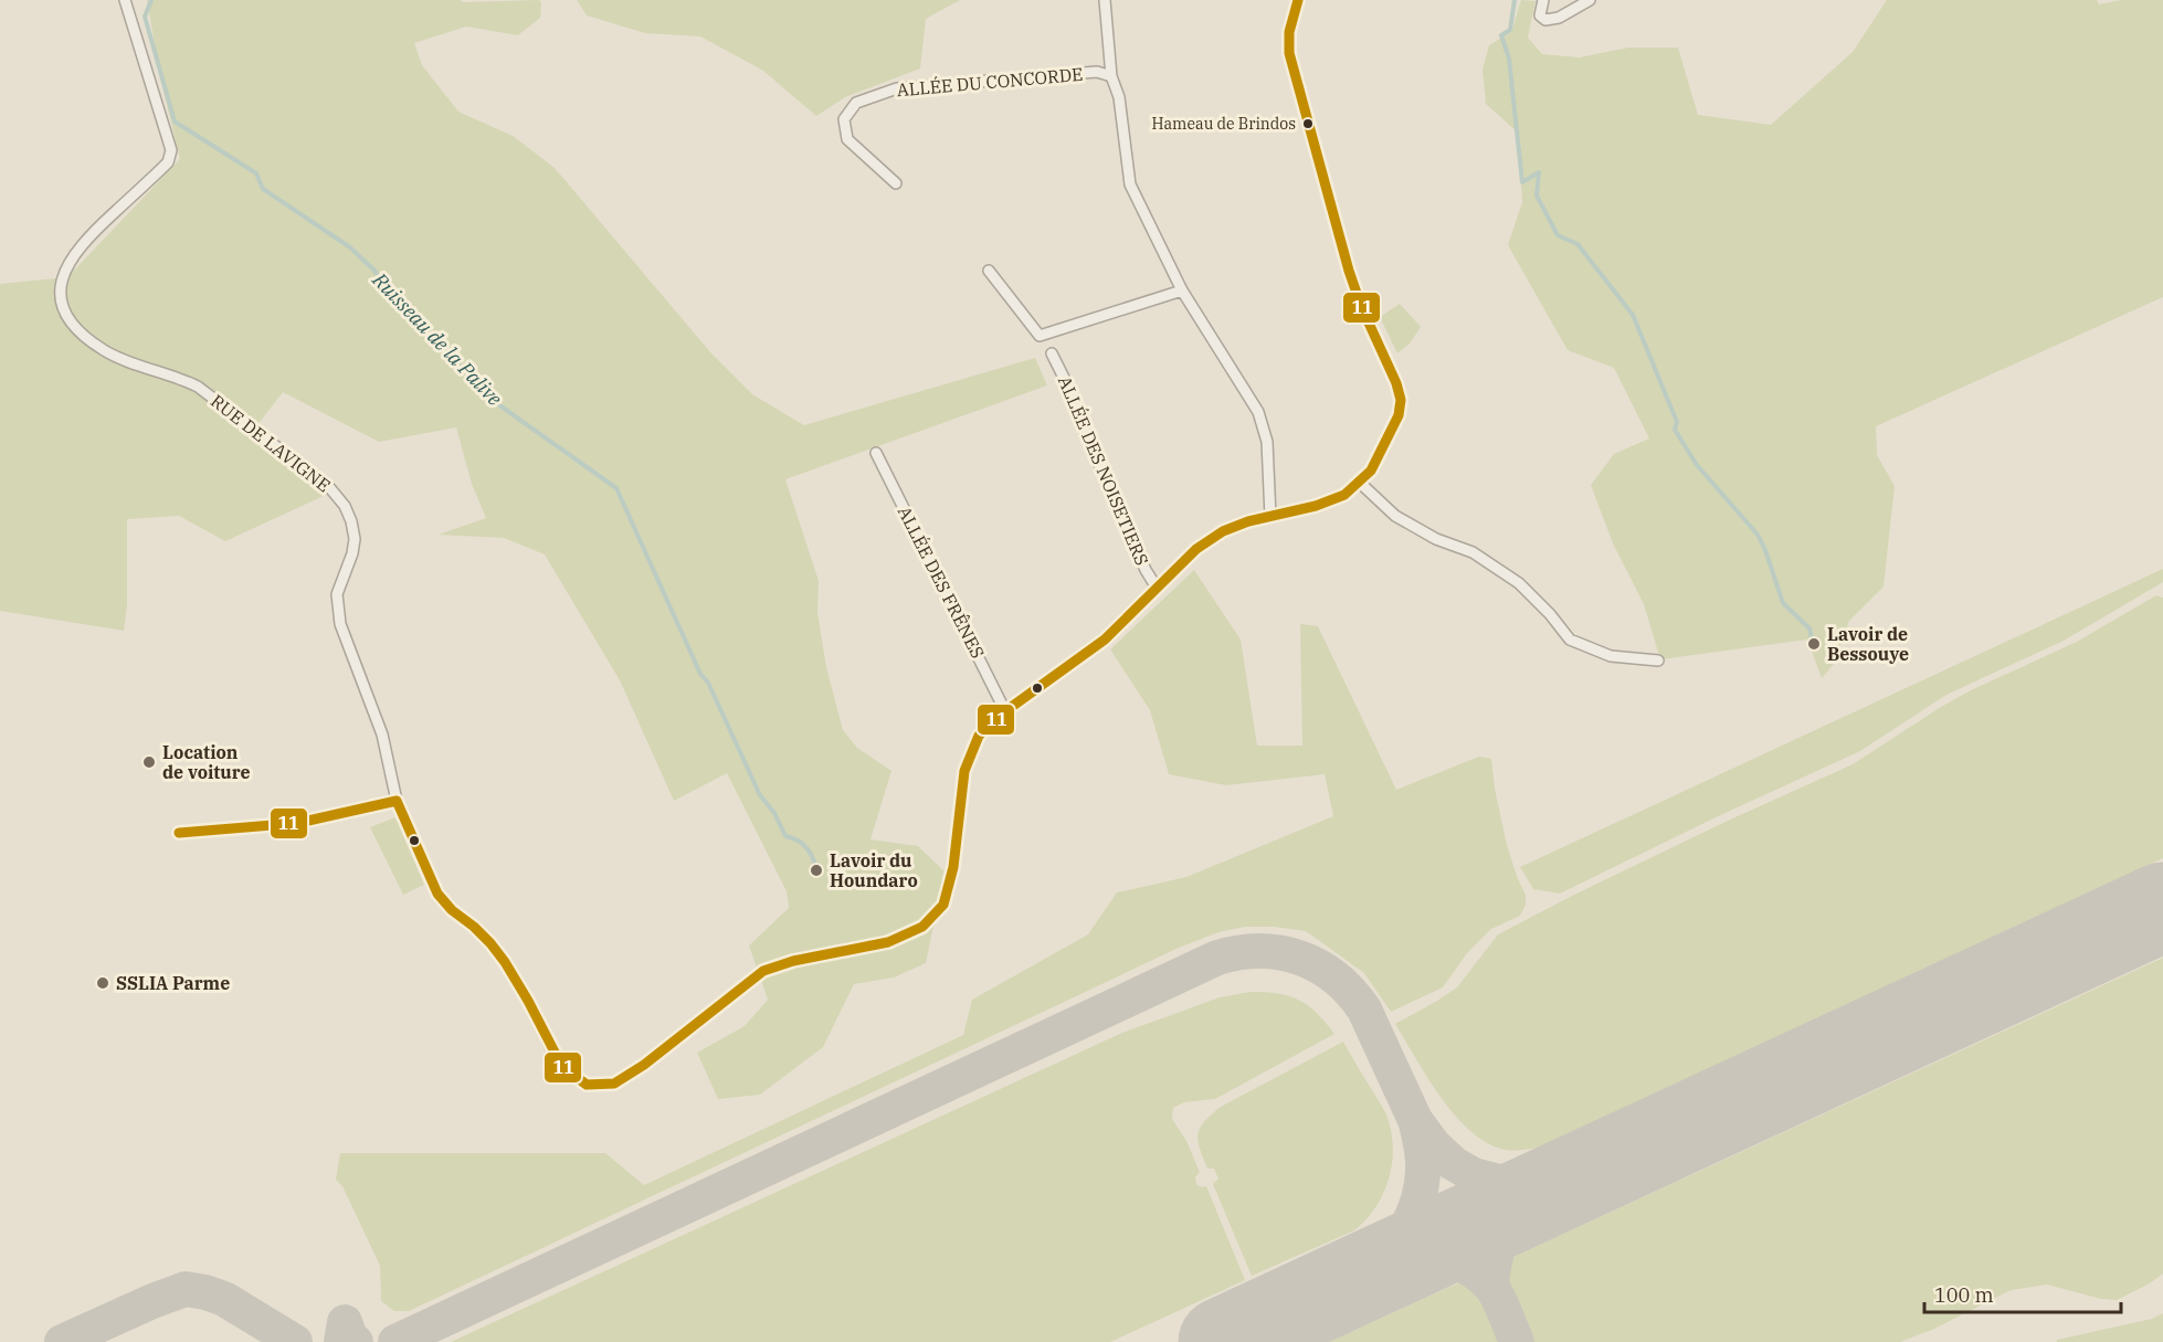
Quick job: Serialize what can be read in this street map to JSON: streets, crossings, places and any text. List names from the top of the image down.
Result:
{
  "streets": {
    "street": [
      "ALLÉE DU CONCORDE",
      "RUE DE LAVIGNE",
      "ALLÉE DES NOISETIERS",
      "ALLÉE DES FRÊNES"
    ]
  },
  "crossings": [
    ["RUE DE LAVIGNE", "ALLÉE DES FRÊNES"]
  ],
  "water": ["Ruisseau de la Palive"],
  "places": [
    "Hameau de Brindos",
    "Lavoir de Bessouye",
    "Location de voiture",
    "Lavoir du Houndaro",
    "SSLIA Parme"
  ],
  "lines": ["transit line 11"],
  "scale_bar": "100 m"
}
